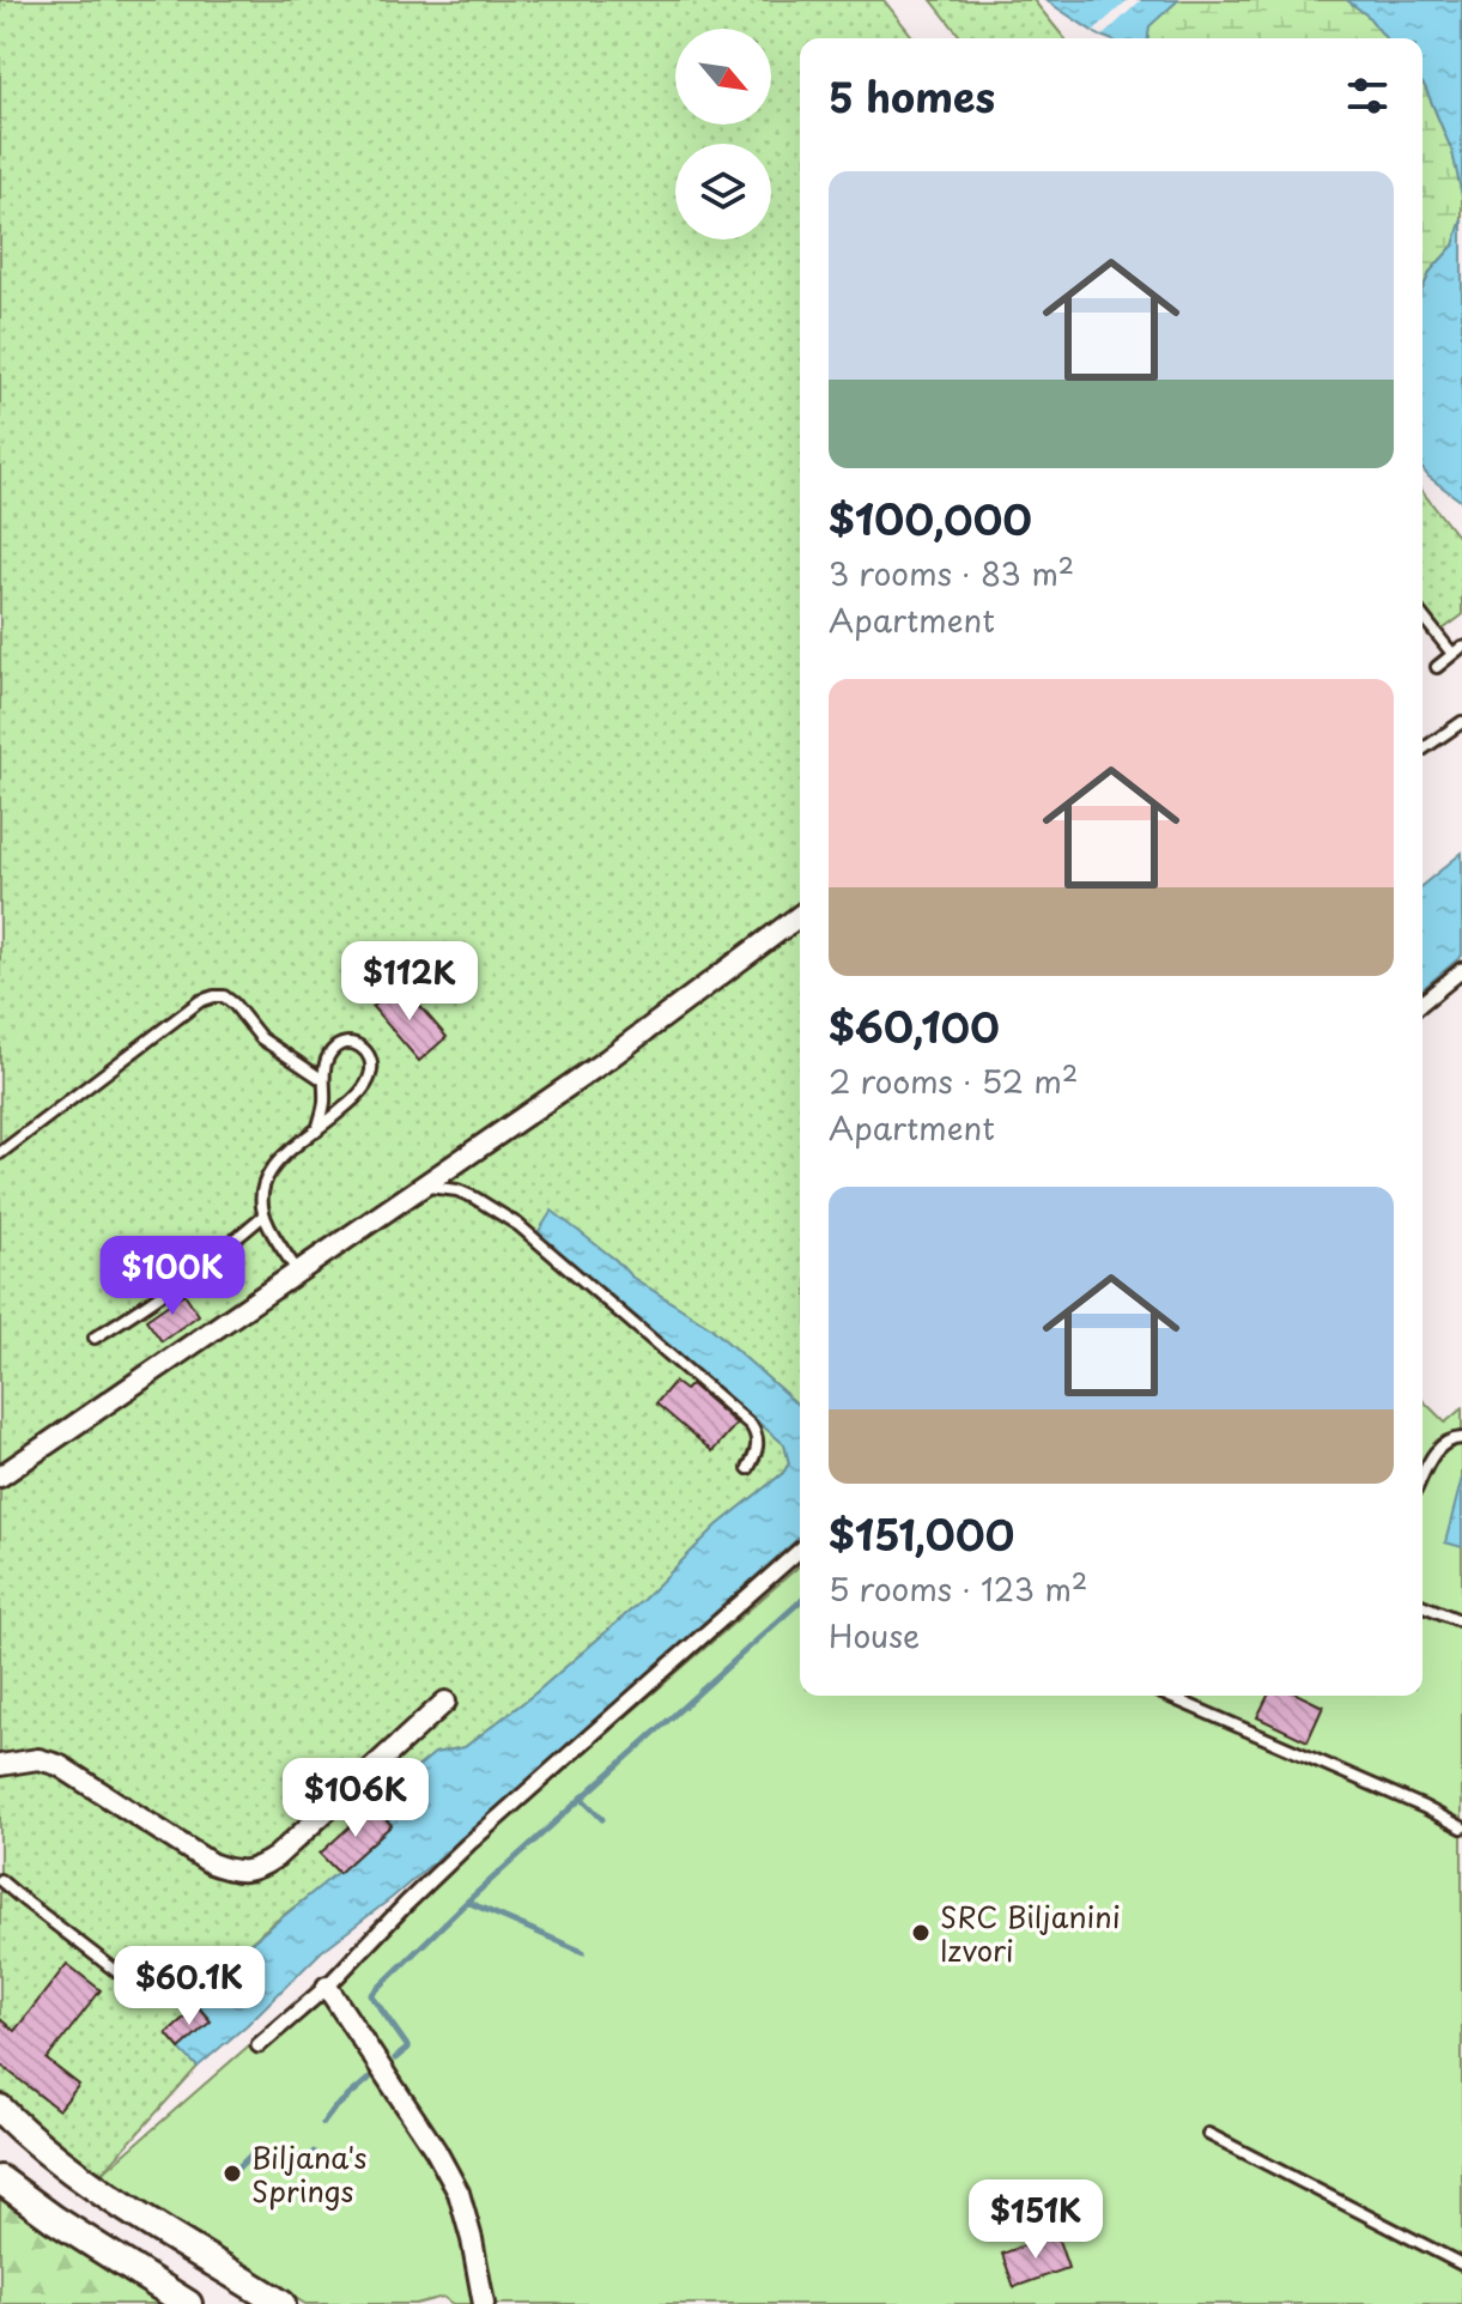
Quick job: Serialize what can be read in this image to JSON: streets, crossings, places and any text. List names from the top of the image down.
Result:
{
  "places": ["SRC Biljanini Izvori", "Biljana's Springs"],
  "north": "bottom right",
  "page": {
    "heading": "5 homes",
    "list": [
      {
        "name": "$100,000",
        "note": "3 rooms · 83 m² · Apartment"
      },
      {
        "name": "$60,100",
        "note": "2 rooms · 52 m² · Apartment"
      },
      {
        "name": "$151,000",
        "note": "5 rooms · 123 m² · House"
      }
    ],
    "price": [
      "$112K",
      "$100K",
      "$106K",
      "$60.1K",
      "$151K"
    ]
  }
}
